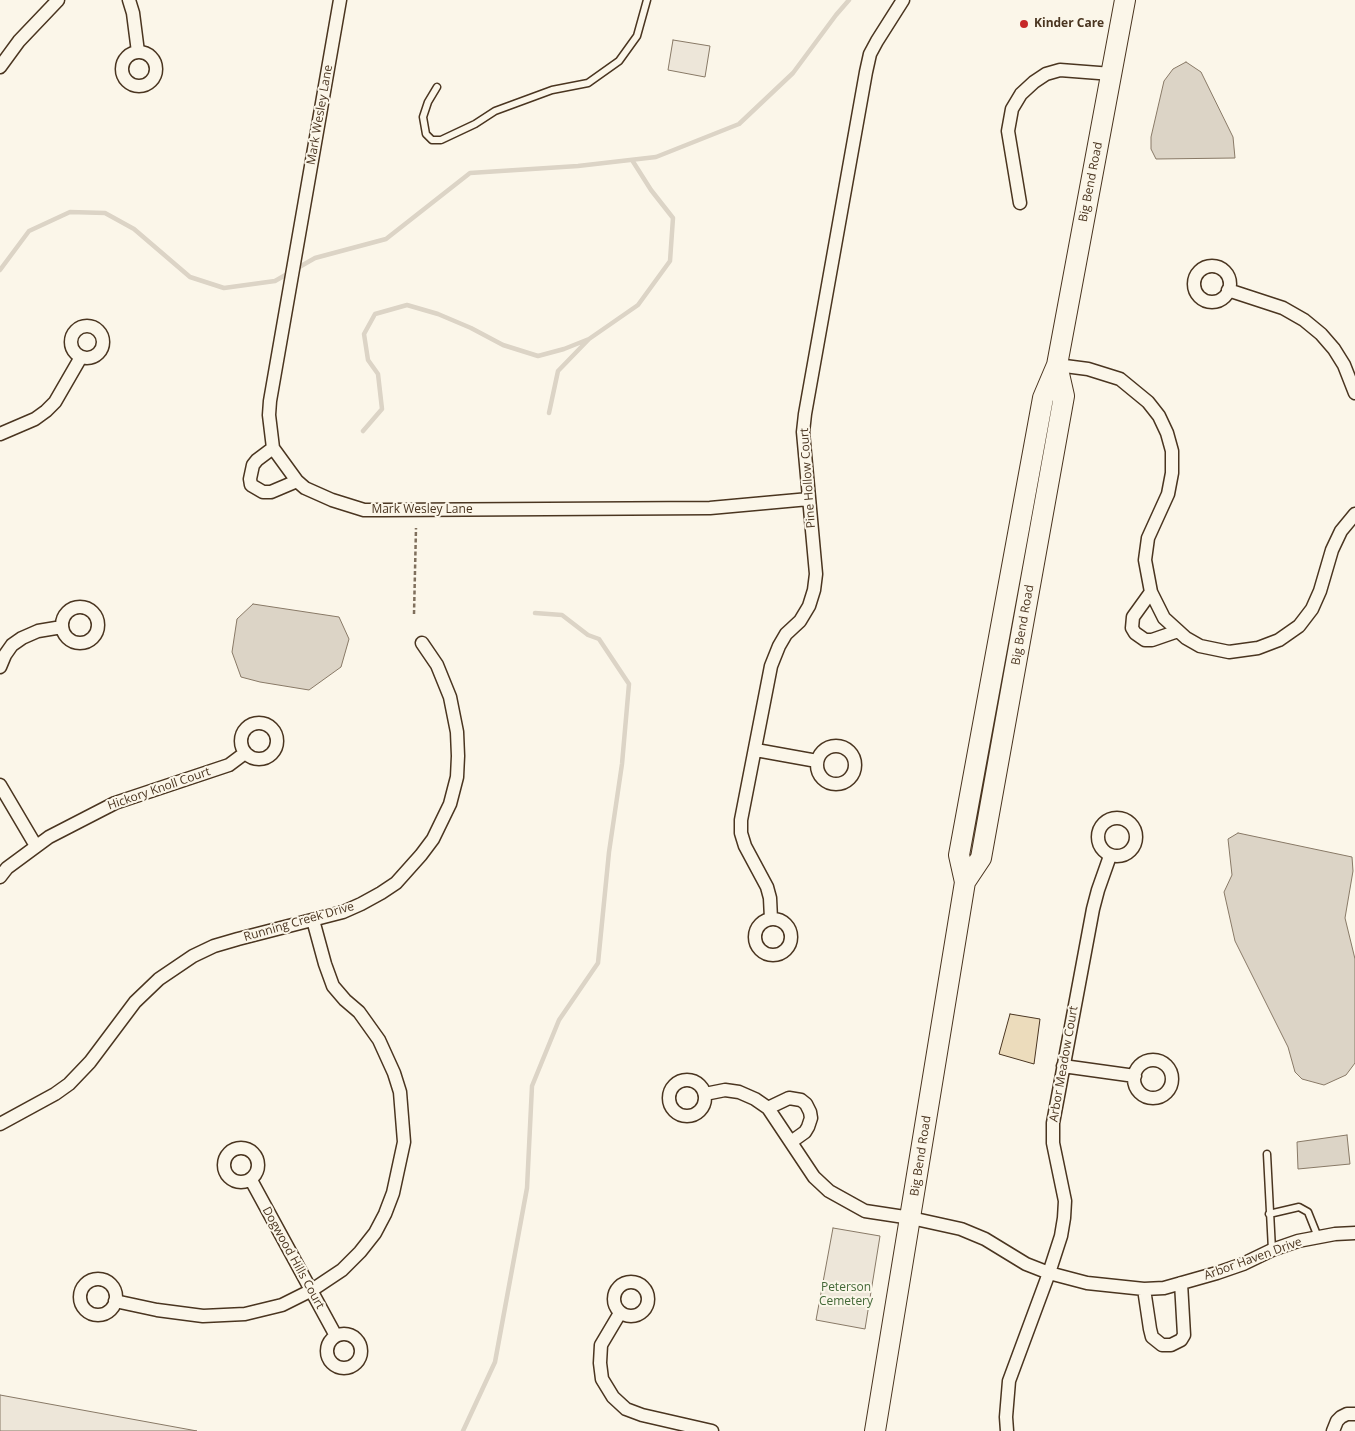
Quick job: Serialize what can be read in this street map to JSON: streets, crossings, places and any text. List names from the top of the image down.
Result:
{
  "streets": {
    "main road": ["Big Bend Road"],
    "street": [
      "Mark Wesley Lane",
      "Pine Hollow Court",
      "Hickory Knoll Court",
      "Running Creek Drive",
      "Arbor Meadow Court",
      "Dogwood Hills Court",
      "Arbor Haven Drive"
    ]
  },
  "crossings": [
    ["Mark Wesley Lane", "Pine Hollow Court"],
    ["Big Bend Road", "Arbor Haven Drive"],
    ["Arbor Meadow Court", "Arbor Haven Drive"]
  ],
  "parks": ["Peterson Cemetery"],
  "places": ["Kinder Care"]
}
